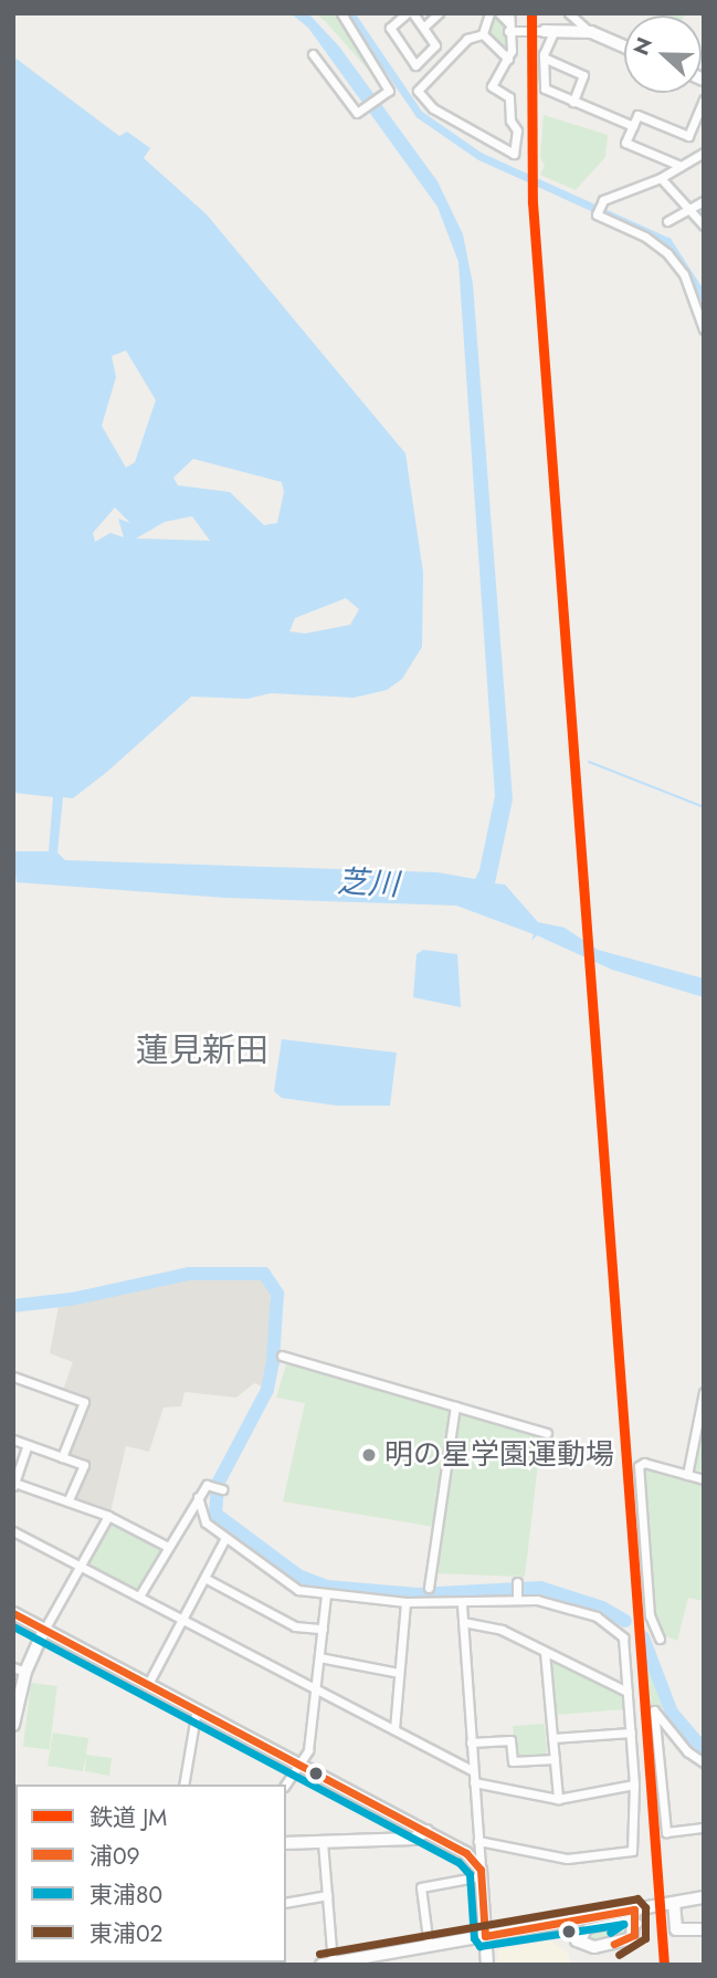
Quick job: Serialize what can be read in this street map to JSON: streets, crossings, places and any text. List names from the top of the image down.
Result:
{
  "districts": ["蓮見新田"],
  "water": ["芝川"],
  "places": ["明の星学園運動場"],
  "lines": [
    "rail line JM",
    "transit line 浦09",
    "transit line 東浦80",
    "transit line 東浦02"
  ],
  "legend": [
    "鉄道 JM",
    "浦09",
    "東浦80",
    "東浦02"
  ],
  "north": "left"
}
